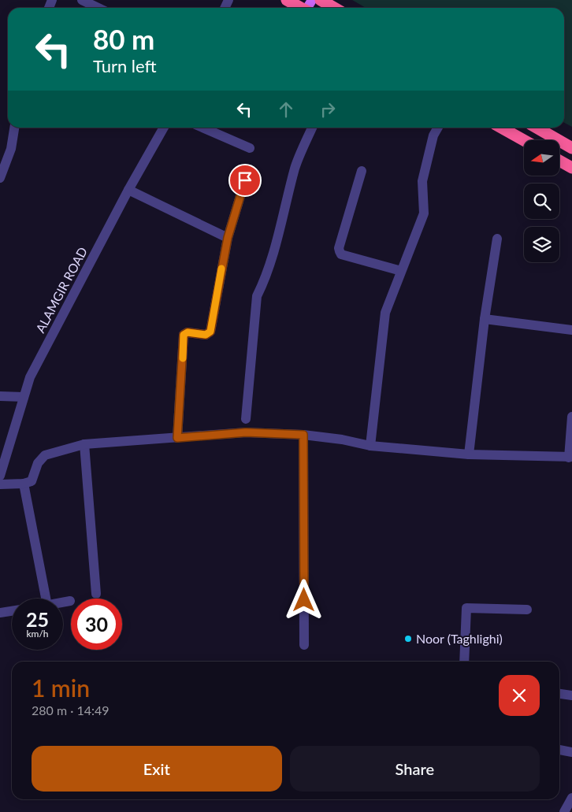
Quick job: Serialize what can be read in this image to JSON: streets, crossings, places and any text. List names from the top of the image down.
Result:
{
  "streets": {
    "street": ["ALAMGIR ROAD"]
  },
  "places": ["Noor (Taghlighi)"],
  "north": "left",
  "page": {
    "turn": ["80 m", "Turn left"],
    "speed": "25 km/h",
    "limit": "30",
    "heading": ["1 min", "280 m · 14:49"],
    "buttons": ["Exit", "Share"]
  }
}
